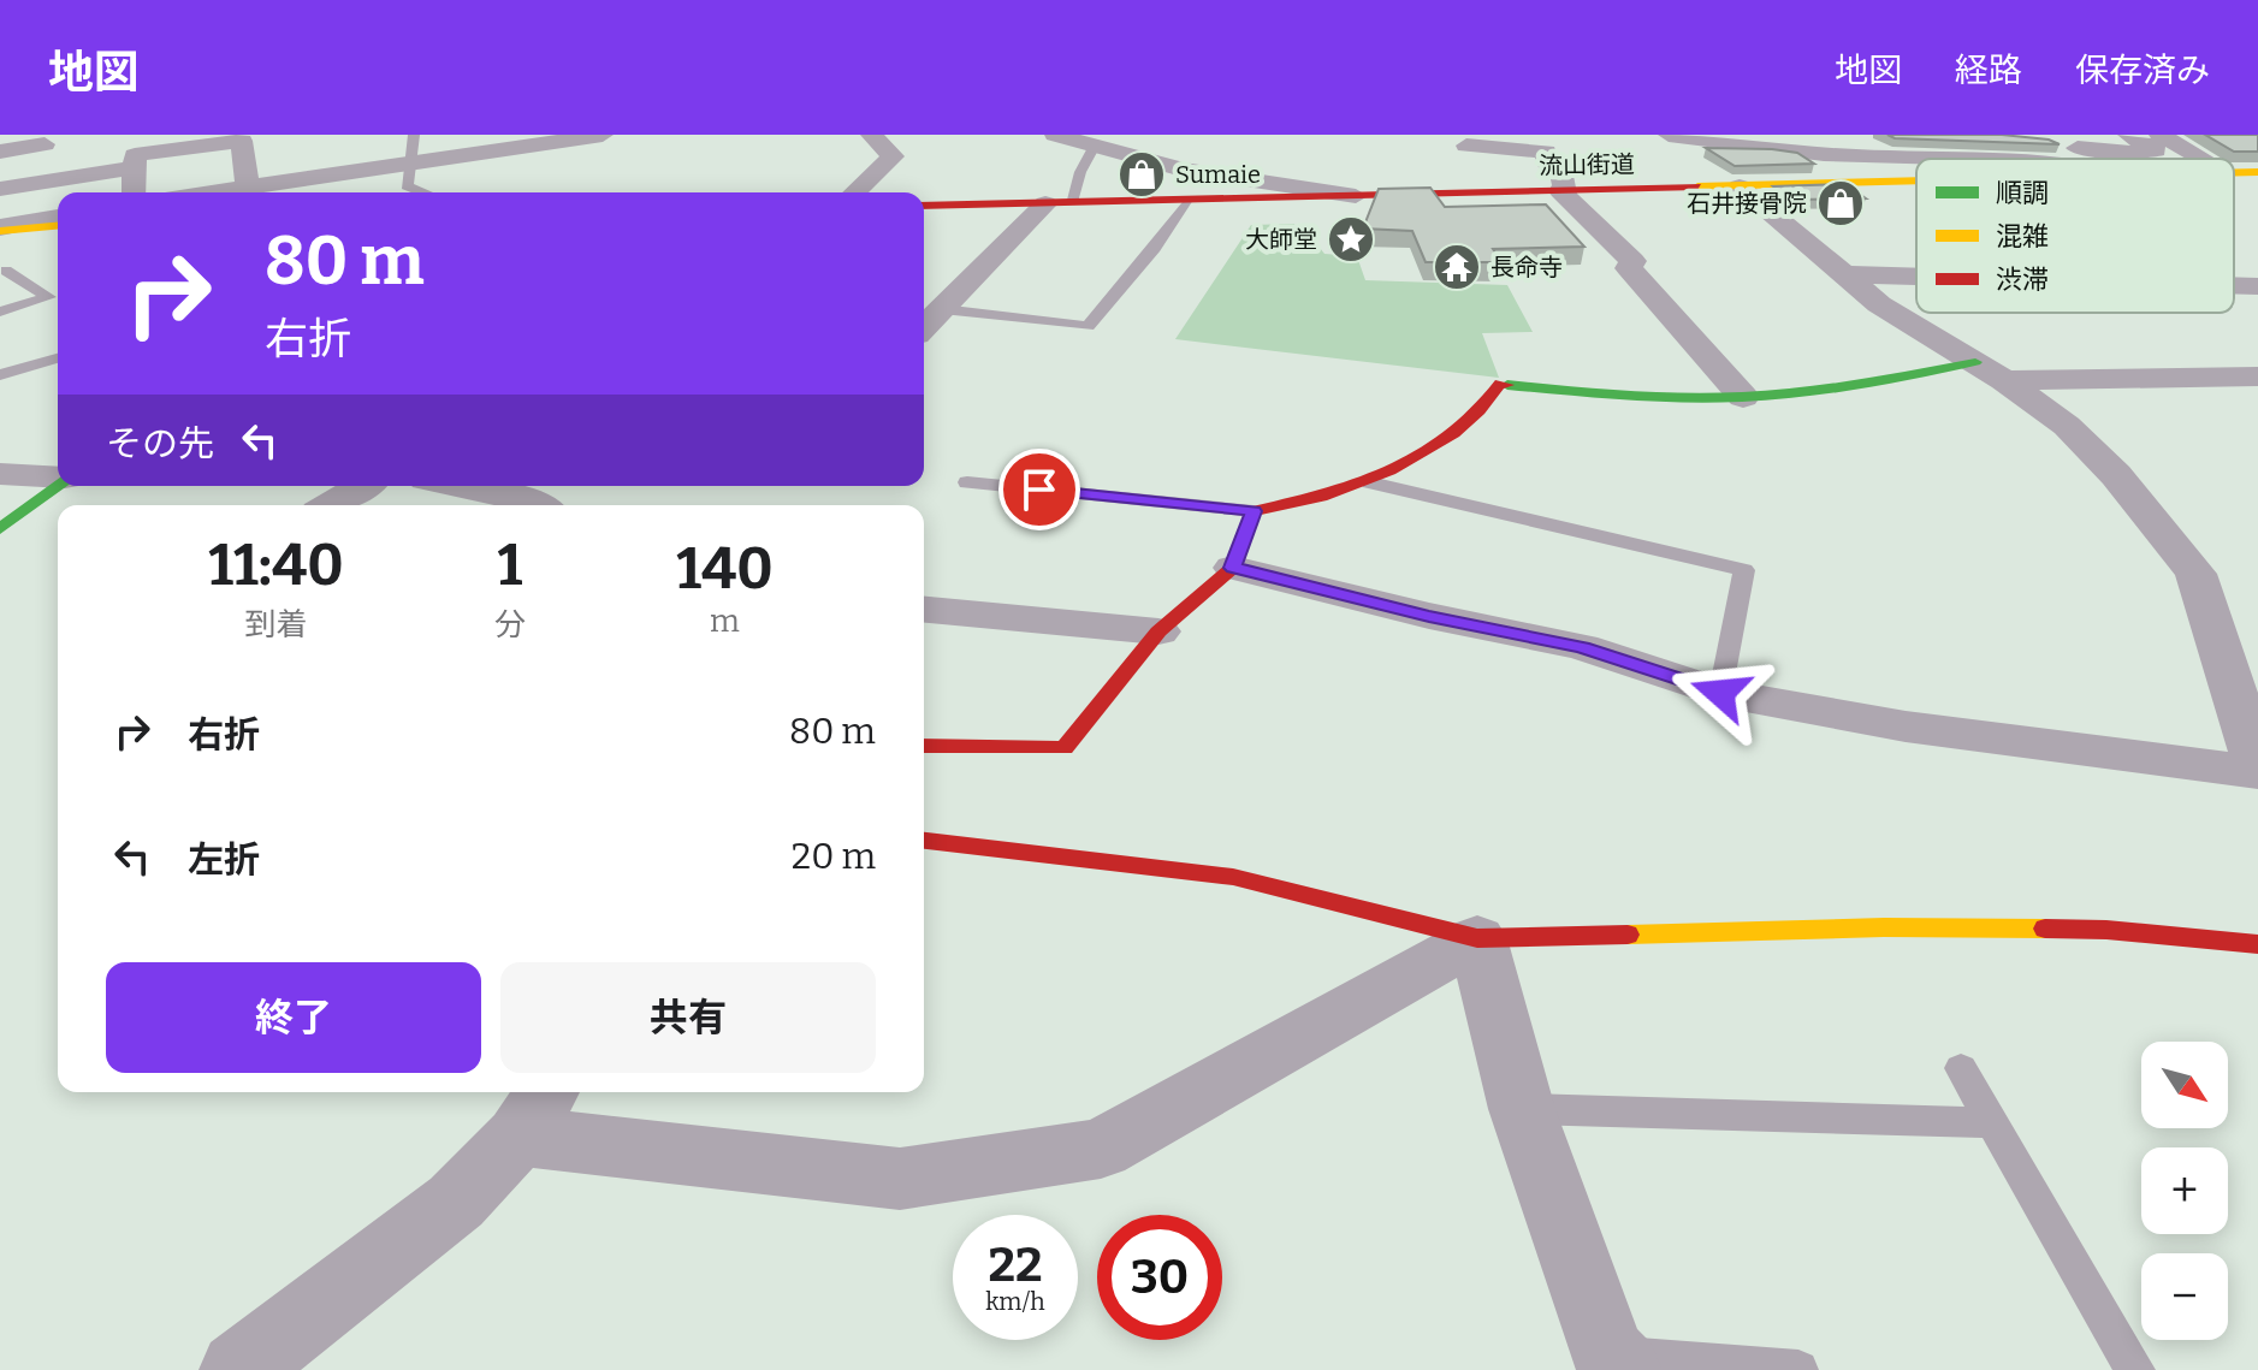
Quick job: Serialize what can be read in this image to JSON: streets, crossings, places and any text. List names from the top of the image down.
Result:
{
  "streets": {
    "street": ["流山街道"]
  },
  "places": {
    "shop": ["Sumaie", "石井接骨院"],
    "place": ["大師堂"],
    "temple": ["長命寺"]
  },
  "legend": ["順調", "混雑", "渋滞"],
  "north": "bottom right",
  "page": {
    "header": "地図",
    "nav": ["地図", "経路", "保存済み"],
    "turn": ["80 m", "右折"],
    "then": "その先",
    "eta": [
      "11:40",
      "到着",
      "1",
      "分",
      "140",
      "m"
    ],
    "list": [
      {
        "name": "右折",
        "value": "80 m"
      },
      {
        "name": "左折",
        "value": "20 m"
      }
    ],
    "buttons": ["終了", "共有"],
    "map_buttons": ["+", "−"],
    "speed": "22 km/h",
    "limit": "30"
  }
}
